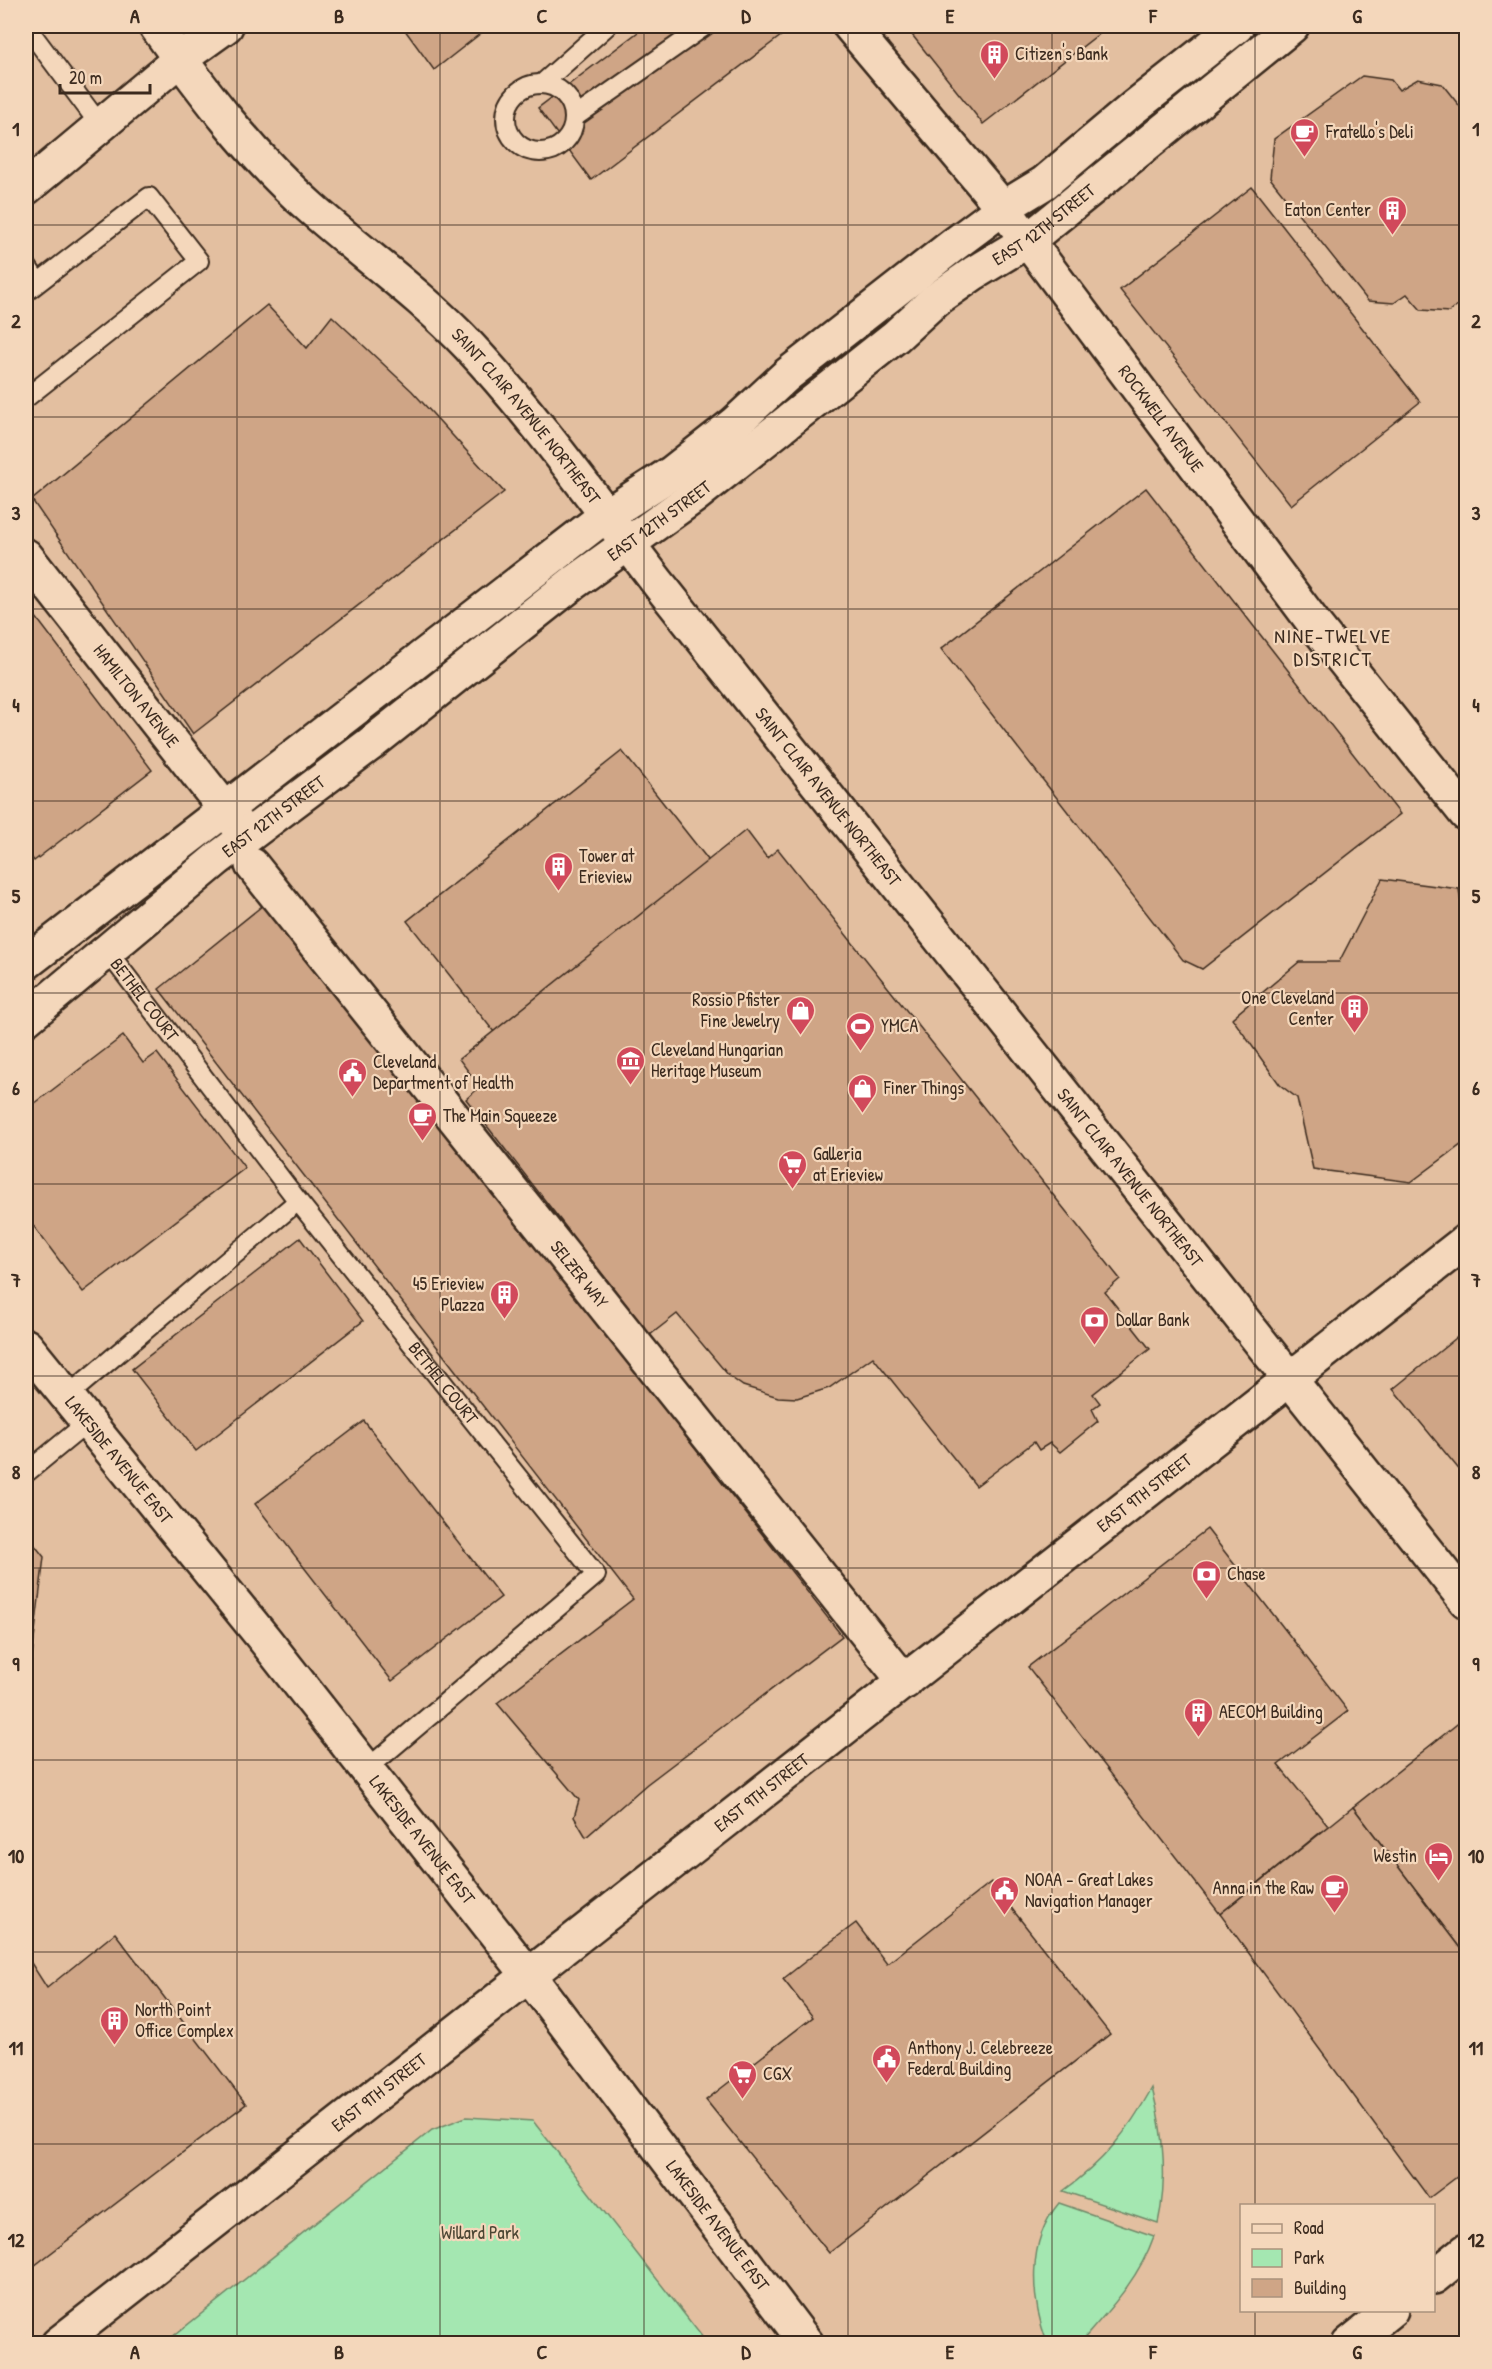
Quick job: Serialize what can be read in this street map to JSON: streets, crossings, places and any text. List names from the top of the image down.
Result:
{
  "streets": {
    "street": [
      "EAST 12TH STREET",
      "SAINT CLAIR AVENUE NORTHEAST",
      "ROCKWELL AVENUE",
      "HAMILTON AVENUE",
      "SELZER WAY",
      "LAKESIDE AVENUE EAST",
      "EAST 9TH STREET"
    ],
    "lane": ["BETHEL COURT"]
  },
  "crossings": [
    ["EAST 12TH STREET", "SAINT CLAIR AVENUE NORTHEAST"],
    ["EAST 12TH STREET", "ROCKWELL AVENUE"],
    ["EAST 12TH STREET", "HAMILTON AVENUE"],
    ["EAST 12TH STREET", "BETHEL COURT"],
    ["EAST 12TH STREET", "SELZER WAY"],
    ["SAINT CLAIR AVENUE NORTHEAST", "EAST 9TH STREET"],
    ["HAMILTON AVENUE", "SELZER WAY"],
    ["BETHEL COURT", "LAKESIDE AVENUE EAST"],
    ["SELZER WAY", "EAST 9TH STREET"],
    ["LAKESIDE AVENUE EAST", "EAST 9TH STREET"]
  ],
  "districts": ["NINE-TWELVE DISTRICT"],
  "parks": ["Willard Park"],
  "places": {
    "building": [
      "Citizen's Bank",
      "Eaton Center",
      "Tower at Erieview",
      "One Cleveland Center",
      "45 Erieview Plazza",
      "AECOM Building",
      "North Point Office Complex"
    ],
    "cafe": ["Fratello's Deli", "The Main Squeeze", "Anna in the Raw"],
    "shop": ["Rossio Pfister Fine Jewelry", "Finer Things"],
    "sports": ["YMCA"],
    "museum": ["Cleveland Hungarian Heritage Museum"],
    "public building": ["Cleveland Department of Health", "NOAA - Great Lakes Navigation Manager", "Anthony J. Celebreeze Federal Building"],
    "supermarket": ["Galleria at Erieview", "CGX"],
    "bank": ["Dollar Bank", "Chase"],
    "hotel": ["Westin"]
  },
  "legend": ["Road", "Park", "Building"],
  "scale_bar": "20 m",
  "grid": {
    "columns": [
      "A",
      "B",
      "C",
      "D",
      "E",
      "F",
      "G"
    ],
    "rows": [
      "1",
      "2",
      "3",
      "4",
      "5",
      "6",
      "7",
      "8",
      "9",
      "10",
      "11",
      "12"
    ]
  }
}
